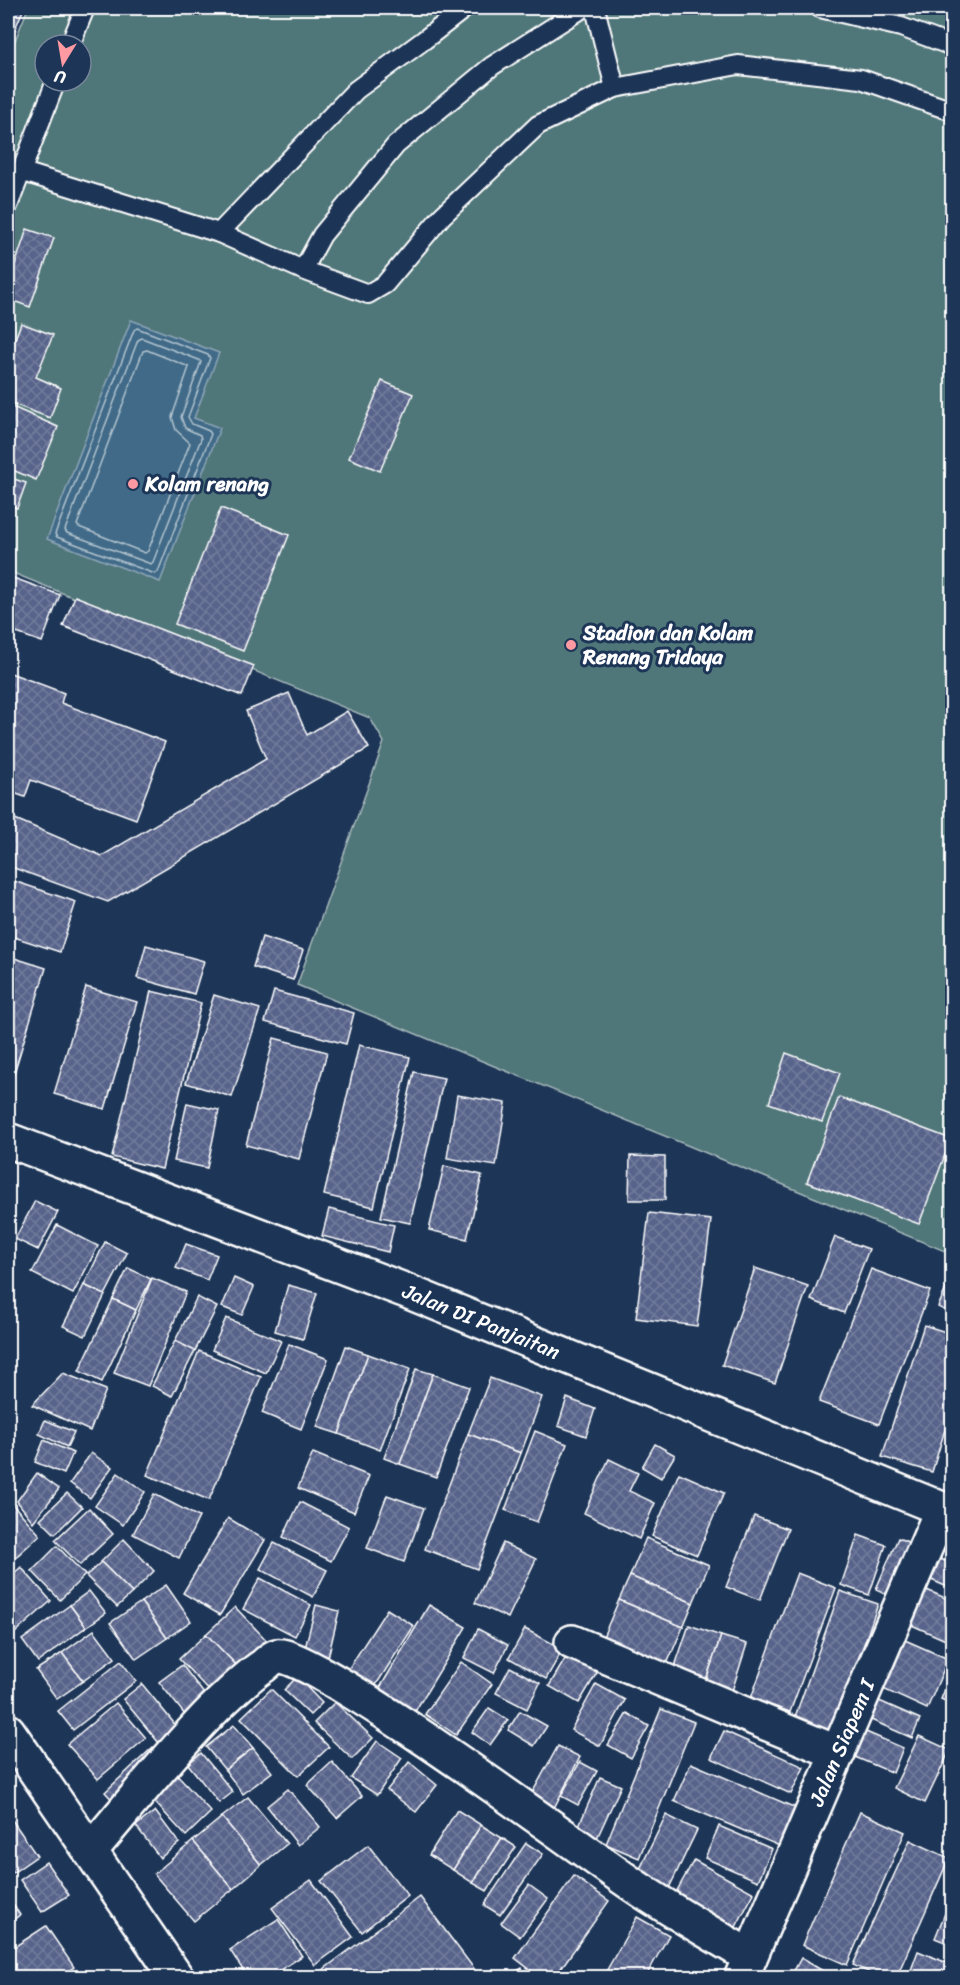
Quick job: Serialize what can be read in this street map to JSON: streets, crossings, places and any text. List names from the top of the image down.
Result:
{
  "streets": {
    "street": ["Jalan DI Panjaitan", "Jalan Siapem I"]
  },
  "crossings": [
    ["Jalan DI Panjaitan", "Jalan Siapem I"]
  ],
  "places": ["Kolam renang", "Stadion dan Kolam Renang Tridaya"],
  "north": "bottom"
}
